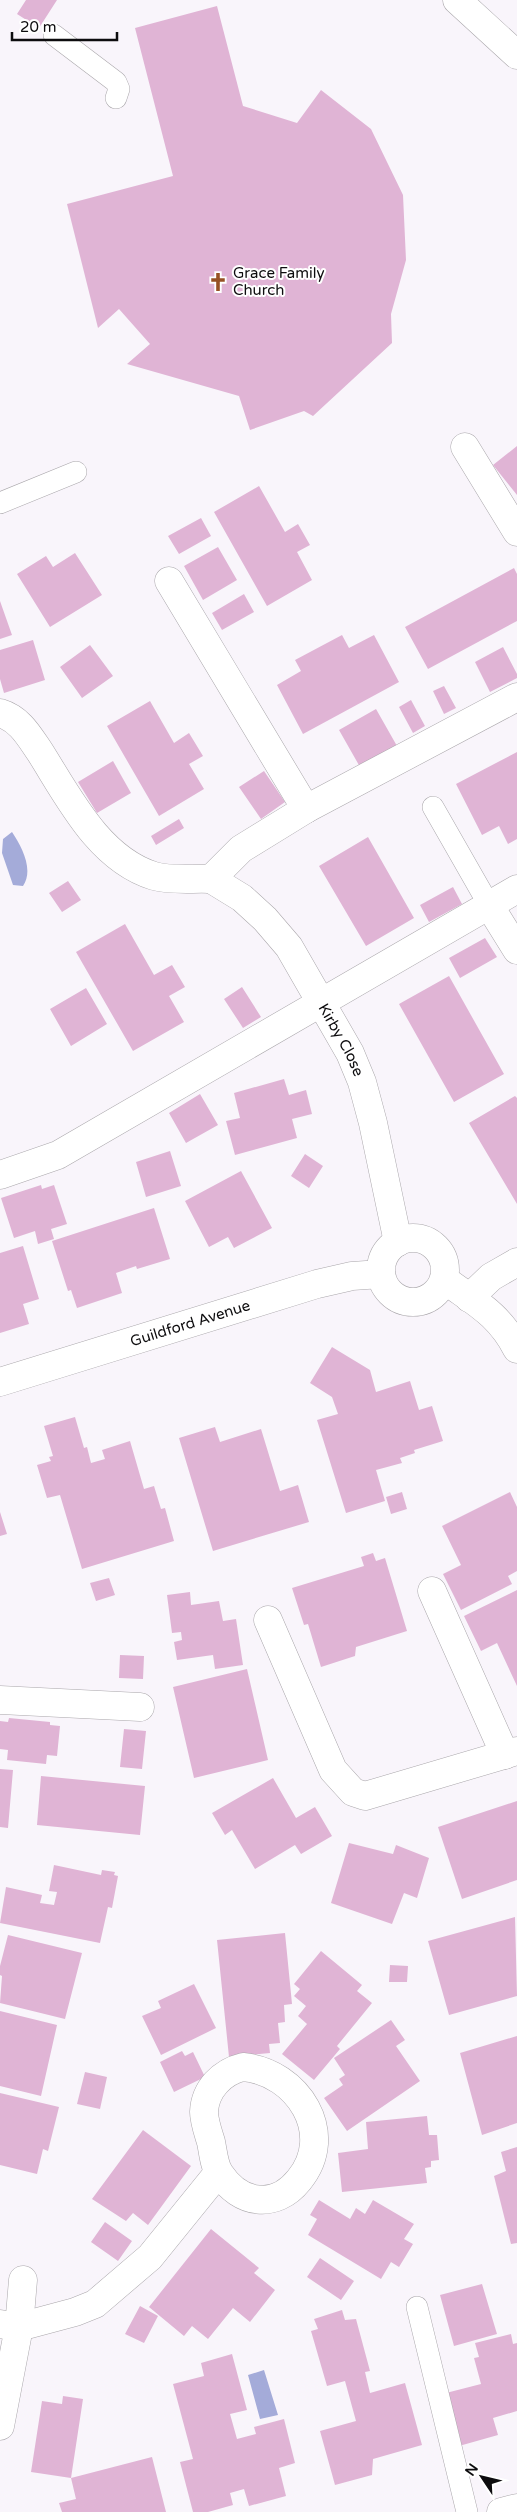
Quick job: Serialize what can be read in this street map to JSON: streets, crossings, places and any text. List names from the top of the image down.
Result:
{
  "streets": {
    "main road": ["Kirby Close", "Guildford Avenue"]
  },
  "crossings": [
    ["Kirby Close", "Guildford Avenue"]
  ],
  "places": {
    "church": ["Grace Family Church"]
  },
  "scale_bar": "20 m",
  "north": "top left"
}
